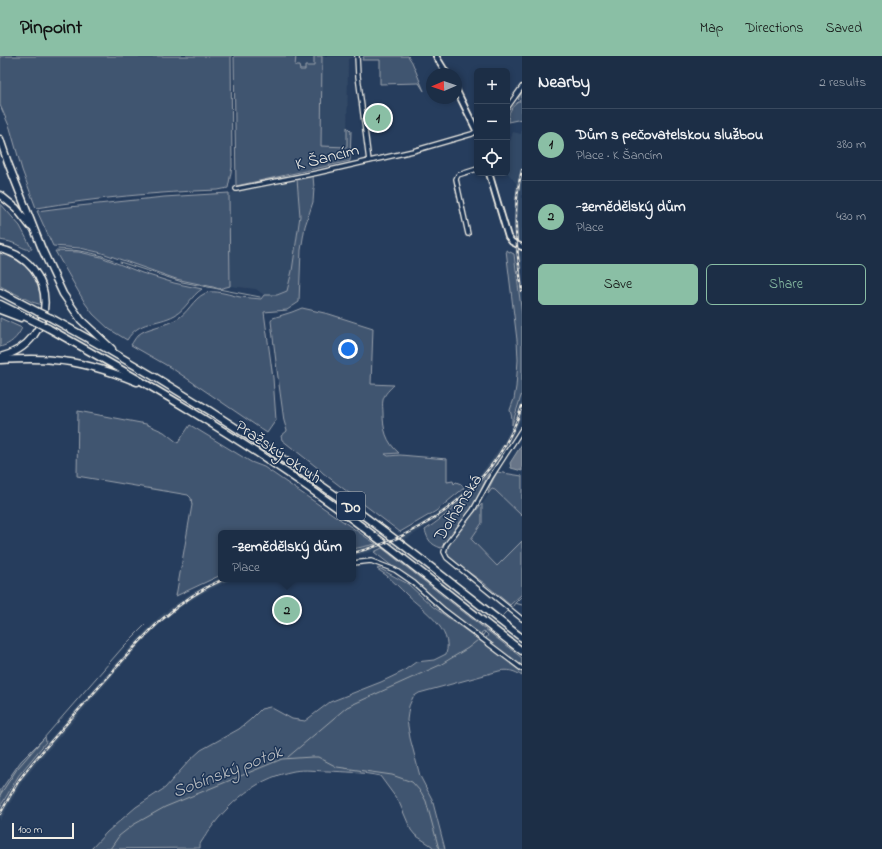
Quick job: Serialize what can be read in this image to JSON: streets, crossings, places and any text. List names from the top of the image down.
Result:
{
  "streets": {
    "highway": ["Pražský okruh", "D0"],
    "street": ["K Šancím", "Dolňanská"]
  },
  "water": ["Sobínský potok"],
  "scale_bar": "100 m",
  "north": "left",
  "page": {
    "header": "Pinpoint",
    "nav": ["Map", "Directions", "Saved"],
    "heading": ["Nearby", "2 results"],
    "map_buttons": ["+", "−"],
    "pins": ["1", "2"],
    "list": [
      {
        "mark": "1",
        "name": "Dům s pečovatelskou službou",
        "note": "Place · K Šancím",
        "value": "380 m"
      },
      {
        "mark": "2",
        "name": "-zemědělský dům",
        "note": "Place",
        "value": "430 m"
      }
    ],
    "buttons": ["Save", "Share"],
    "popup": ["-zemědělský dům", "Place"],
    "scale": "100 m"
  }
}
